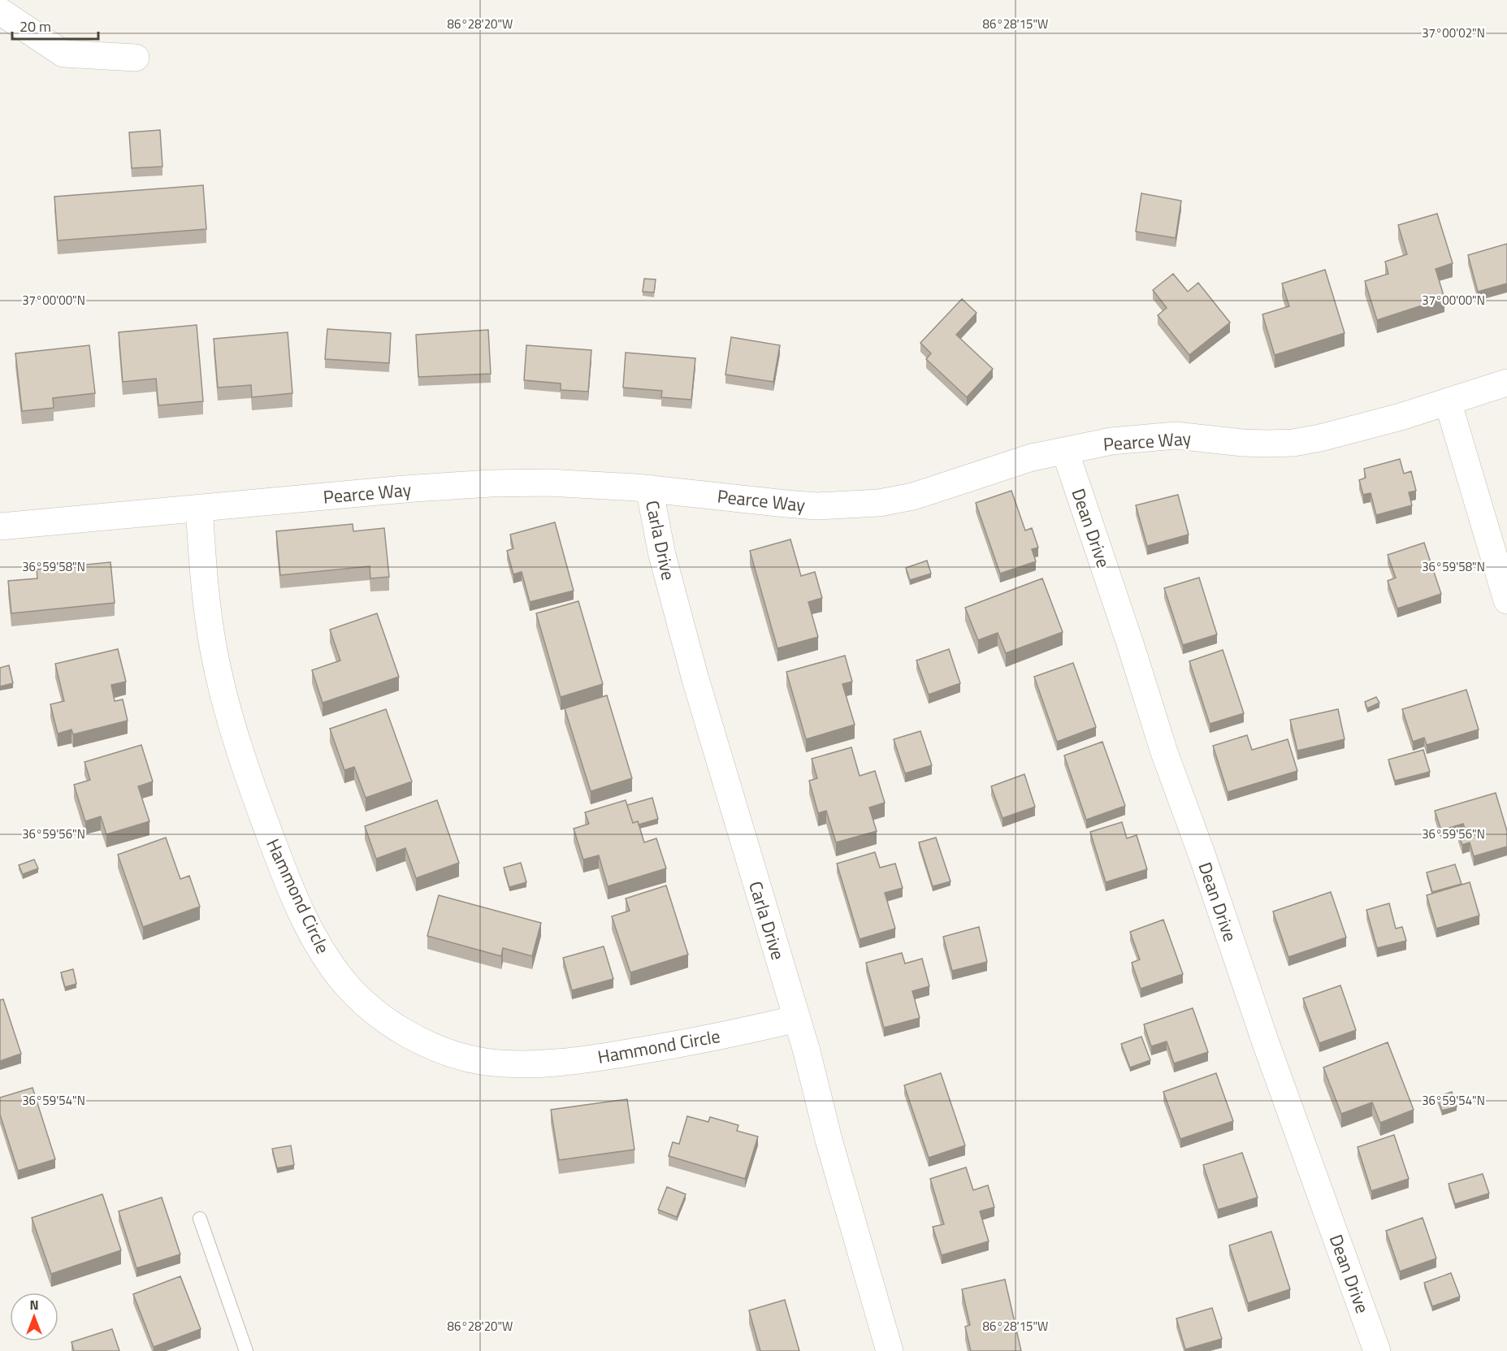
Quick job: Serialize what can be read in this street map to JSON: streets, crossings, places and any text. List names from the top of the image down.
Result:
{
  "streets": {
    "street": [
      "Pearce Way",
      "Dean Drive",
      "Carla Drive",
      "Hammond Circle"
    ]
  },
  "crossings": [
    ["Pearce Way", "Dean Drive"],
    ["Pearce Way", "Carla Drive"],
    ["Pearce Way", "Hammond Circle"],
    ["Carla Drive", "Hammond Circle"]
  ],
  "scale_bar": "20 m",
  "north": "top",
  "coordinates": [
    "86°28'20\"W",
    "86°28'15\"W",
    "37°00'02\"N",
    "37°00'00\"N",
    "36°59'58\"N",
    "36°59'56\"N",
    "36°59'54\"N"
  ]
}
